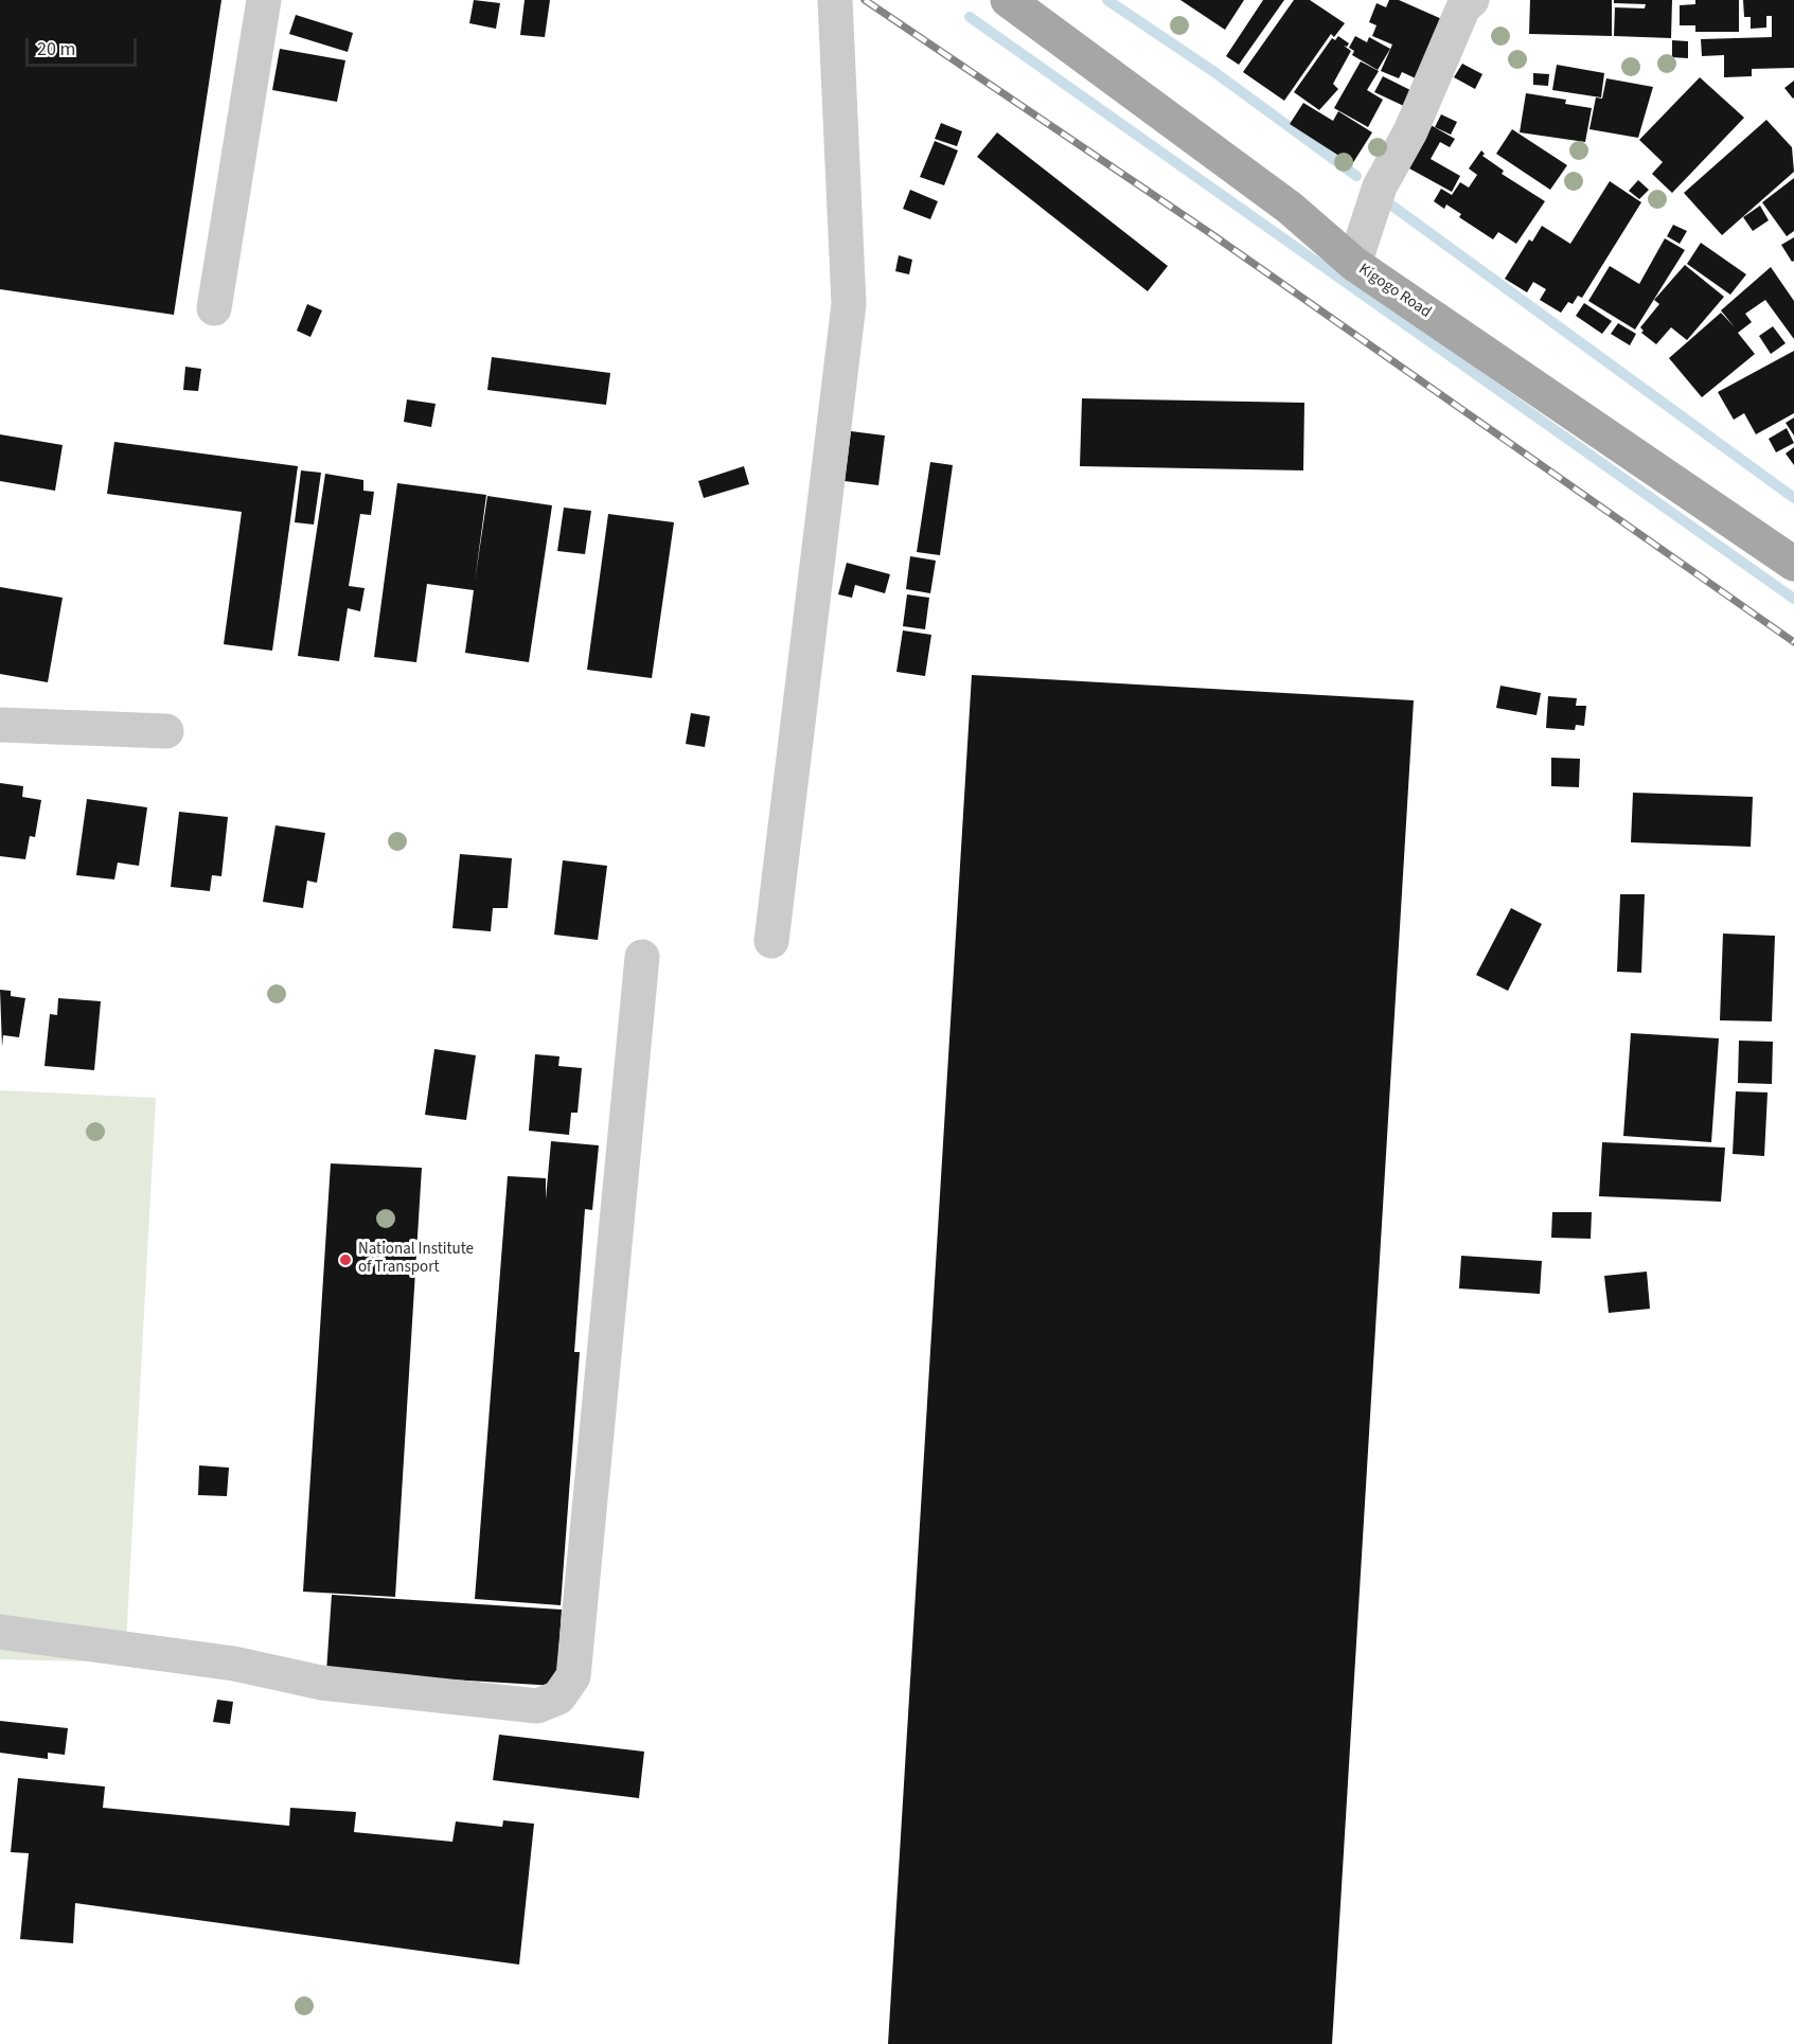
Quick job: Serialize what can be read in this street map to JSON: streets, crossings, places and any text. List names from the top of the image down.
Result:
{
  "streets": {
    "main road": ["Kigogo Road"]
  },
  "places": ["National Institute of Transport"],
  "scale_bar": "20 m"
}
